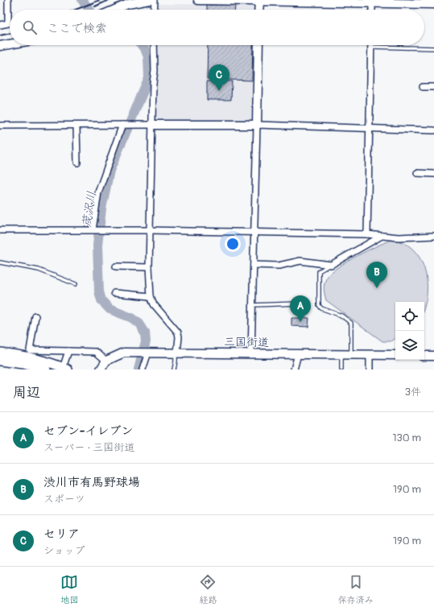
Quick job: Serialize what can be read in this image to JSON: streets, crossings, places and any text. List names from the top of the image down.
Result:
{
  "streets": {
    "street": ["三国街道"]
  },
  "water": ["茂沢川"],
  "page": {
    "search": "ここで検索",
    "pins": ["C", "B", "A"],
    "heading": ["周辺", "3件"],
    "list": [
      {
        "mark": "A",
        "name": "セブン-イレブン",
        "note": "スーパー · 三国街道",
        "value": "130 m"
      },
      {
        "mark": "B",
        "name": "渋川市有馬野球場",
        "note": "スポーツ",
        "value": "190 m"
      },
      {
        "mark": "C",
        "name": "セリア",
        "note": "ショップ",
        "value": "190 m"
      }
    ],
    "nav": ["地図", "経路", "保存済み"]
  }
}
